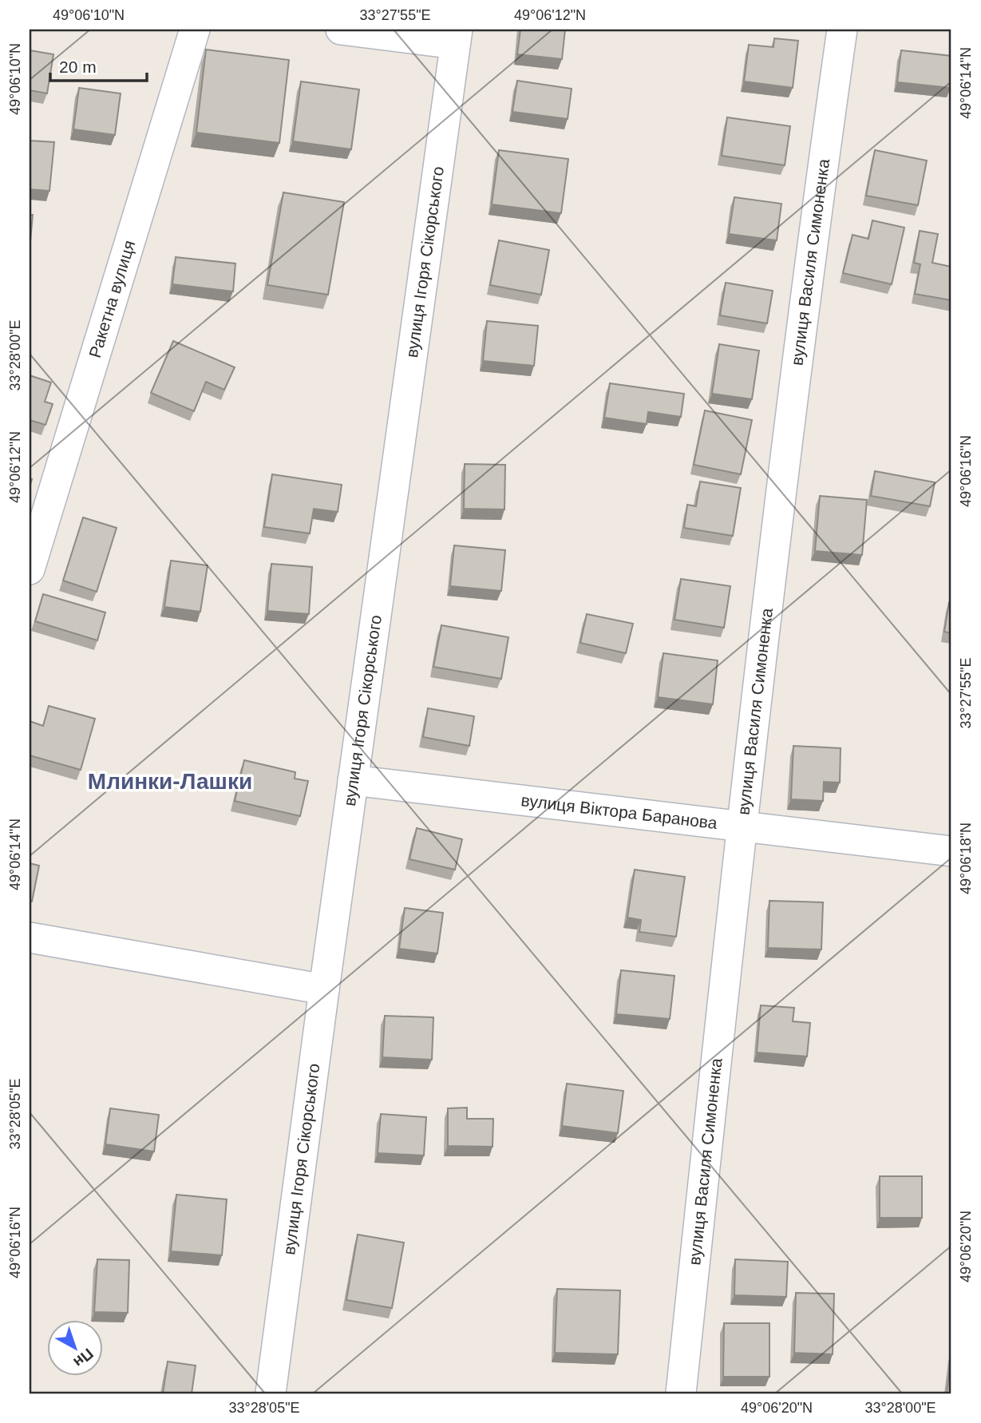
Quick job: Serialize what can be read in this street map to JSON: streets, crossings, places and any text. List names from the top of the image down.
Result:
{
  "streets": {
    "street": [
      "вулиця Василя Симоненка",
      "вулиця Ігоря Сікорського",
      "Ракетна вулиця",
      "вулиця Віктора Баранова"
    ]
  },
  "crossings": [
    ["вулиця Василя Симоненка", "вулиця Віктора Баранова"],
    ["вулиця Ігоря Сікорського", "вулиця Віктора Баранова"]
  ],
  "districts": ["Млинки-Лашки"],
  "scale_bar": "20 m",
  "north": "bottom right",
  "coordinates": [
    "49°06'10\"N",
    "33°27'55\"E",
    "49°06'12\"N",
    "49°06'14\"N",
    "33°28'00\"E",
    "49°06'16\"N",
    "49°06'18\"N",
    "33°28'05\"E",
    "49°06'20\"N"
  ]
}
